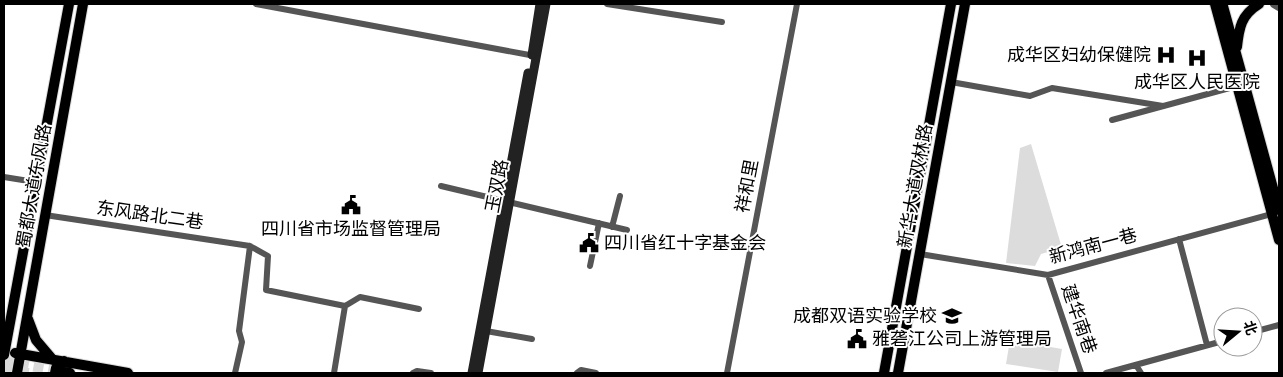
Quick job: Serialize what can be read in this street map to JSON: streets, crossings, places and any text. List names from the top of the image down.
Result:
{
  "streets": {
    "main road": ["蜀都大道东风路", "玉双路", "新华大道双林路"],
    "street": [
      "祥和里",
      "东风路北二巷",
      "新鸿南一巷",
      "建华南巷"
    ]
  },
  "crossings": [
    ["蜀都大道东风路", "东风路北二巷"],
    ["新华大道双林路", "新鸿南一巷"],
    ["新鸿南一巷", "建华南巷"]
  ],
  "places": {
    "hospital": ["成华区妇幼保健院", "成华区人民医院"],
    "public building": ["四川省市场监督管理局", "四川省红十字基金会", "雅砻江公司上游管理局"],
    "school or university": ["成都双语实验学校"]
  },
  "north": "right"
}
